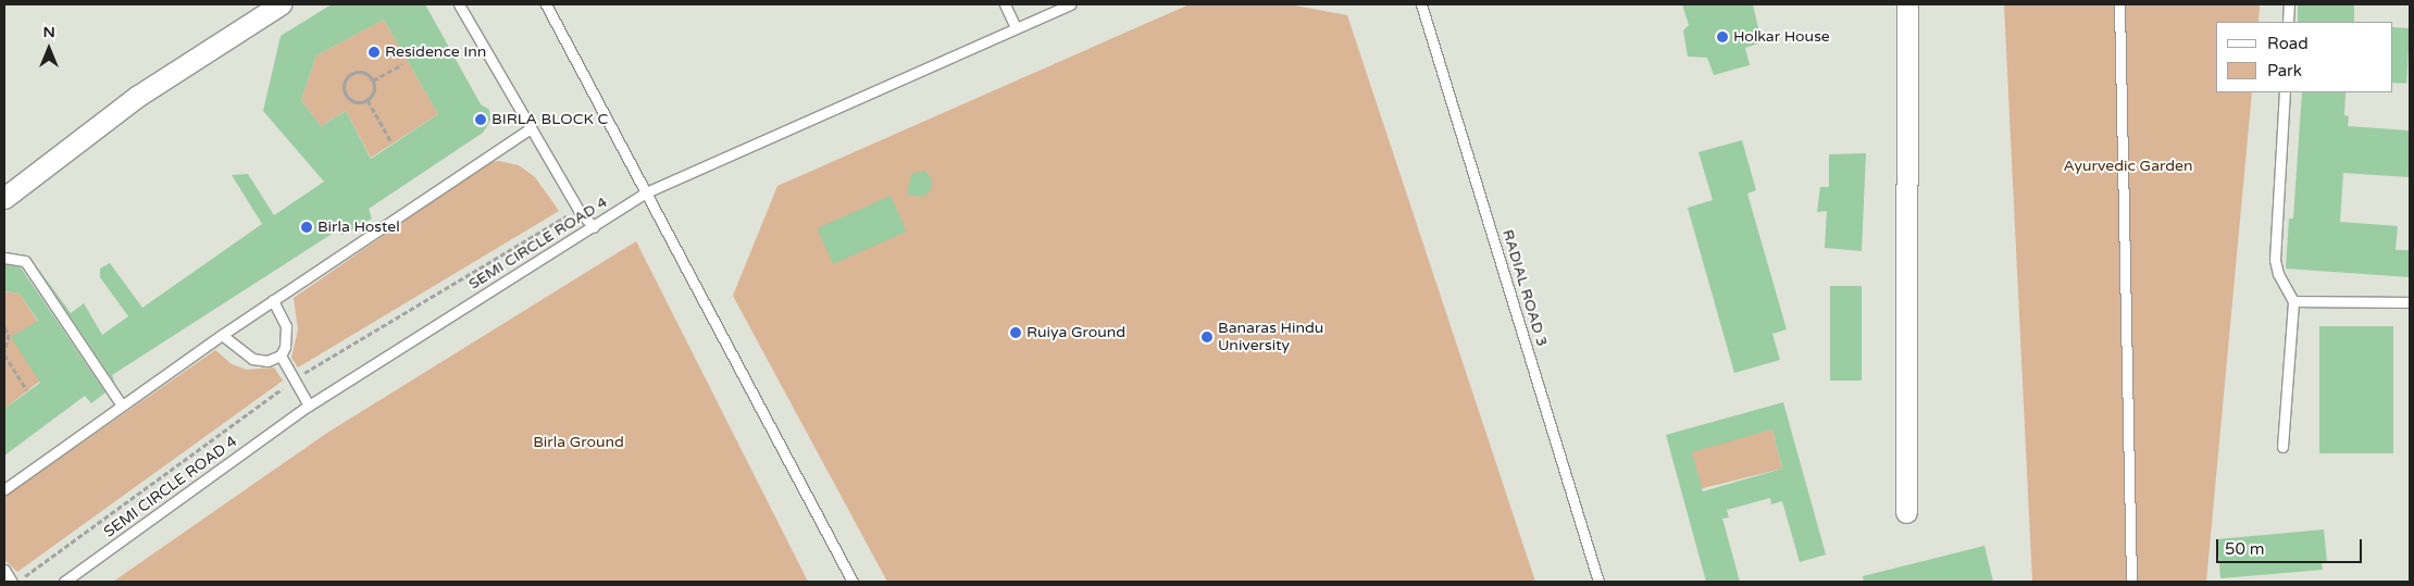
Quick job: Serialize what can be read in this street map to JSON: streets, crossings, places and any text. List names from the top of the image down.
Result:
{
  "streets": {
    "lane": ["SEMI CIRCLE ROAD 4", "RADIAL ROAD 3"]
  },
  "parks": ["Ayurvedic Garden", "Birla Ground"],
  "places": [
    "Holkar House",
    "Residence Inn",
    "BIRLA BLOCK C",
    "Birla Hostel",
    "Ruiya Ground",
    "Banaras Hindu University"
  ],
  "legend": ["Road", "Park"],
  "scale_bar": "50 m",
  "north": "top"
}
